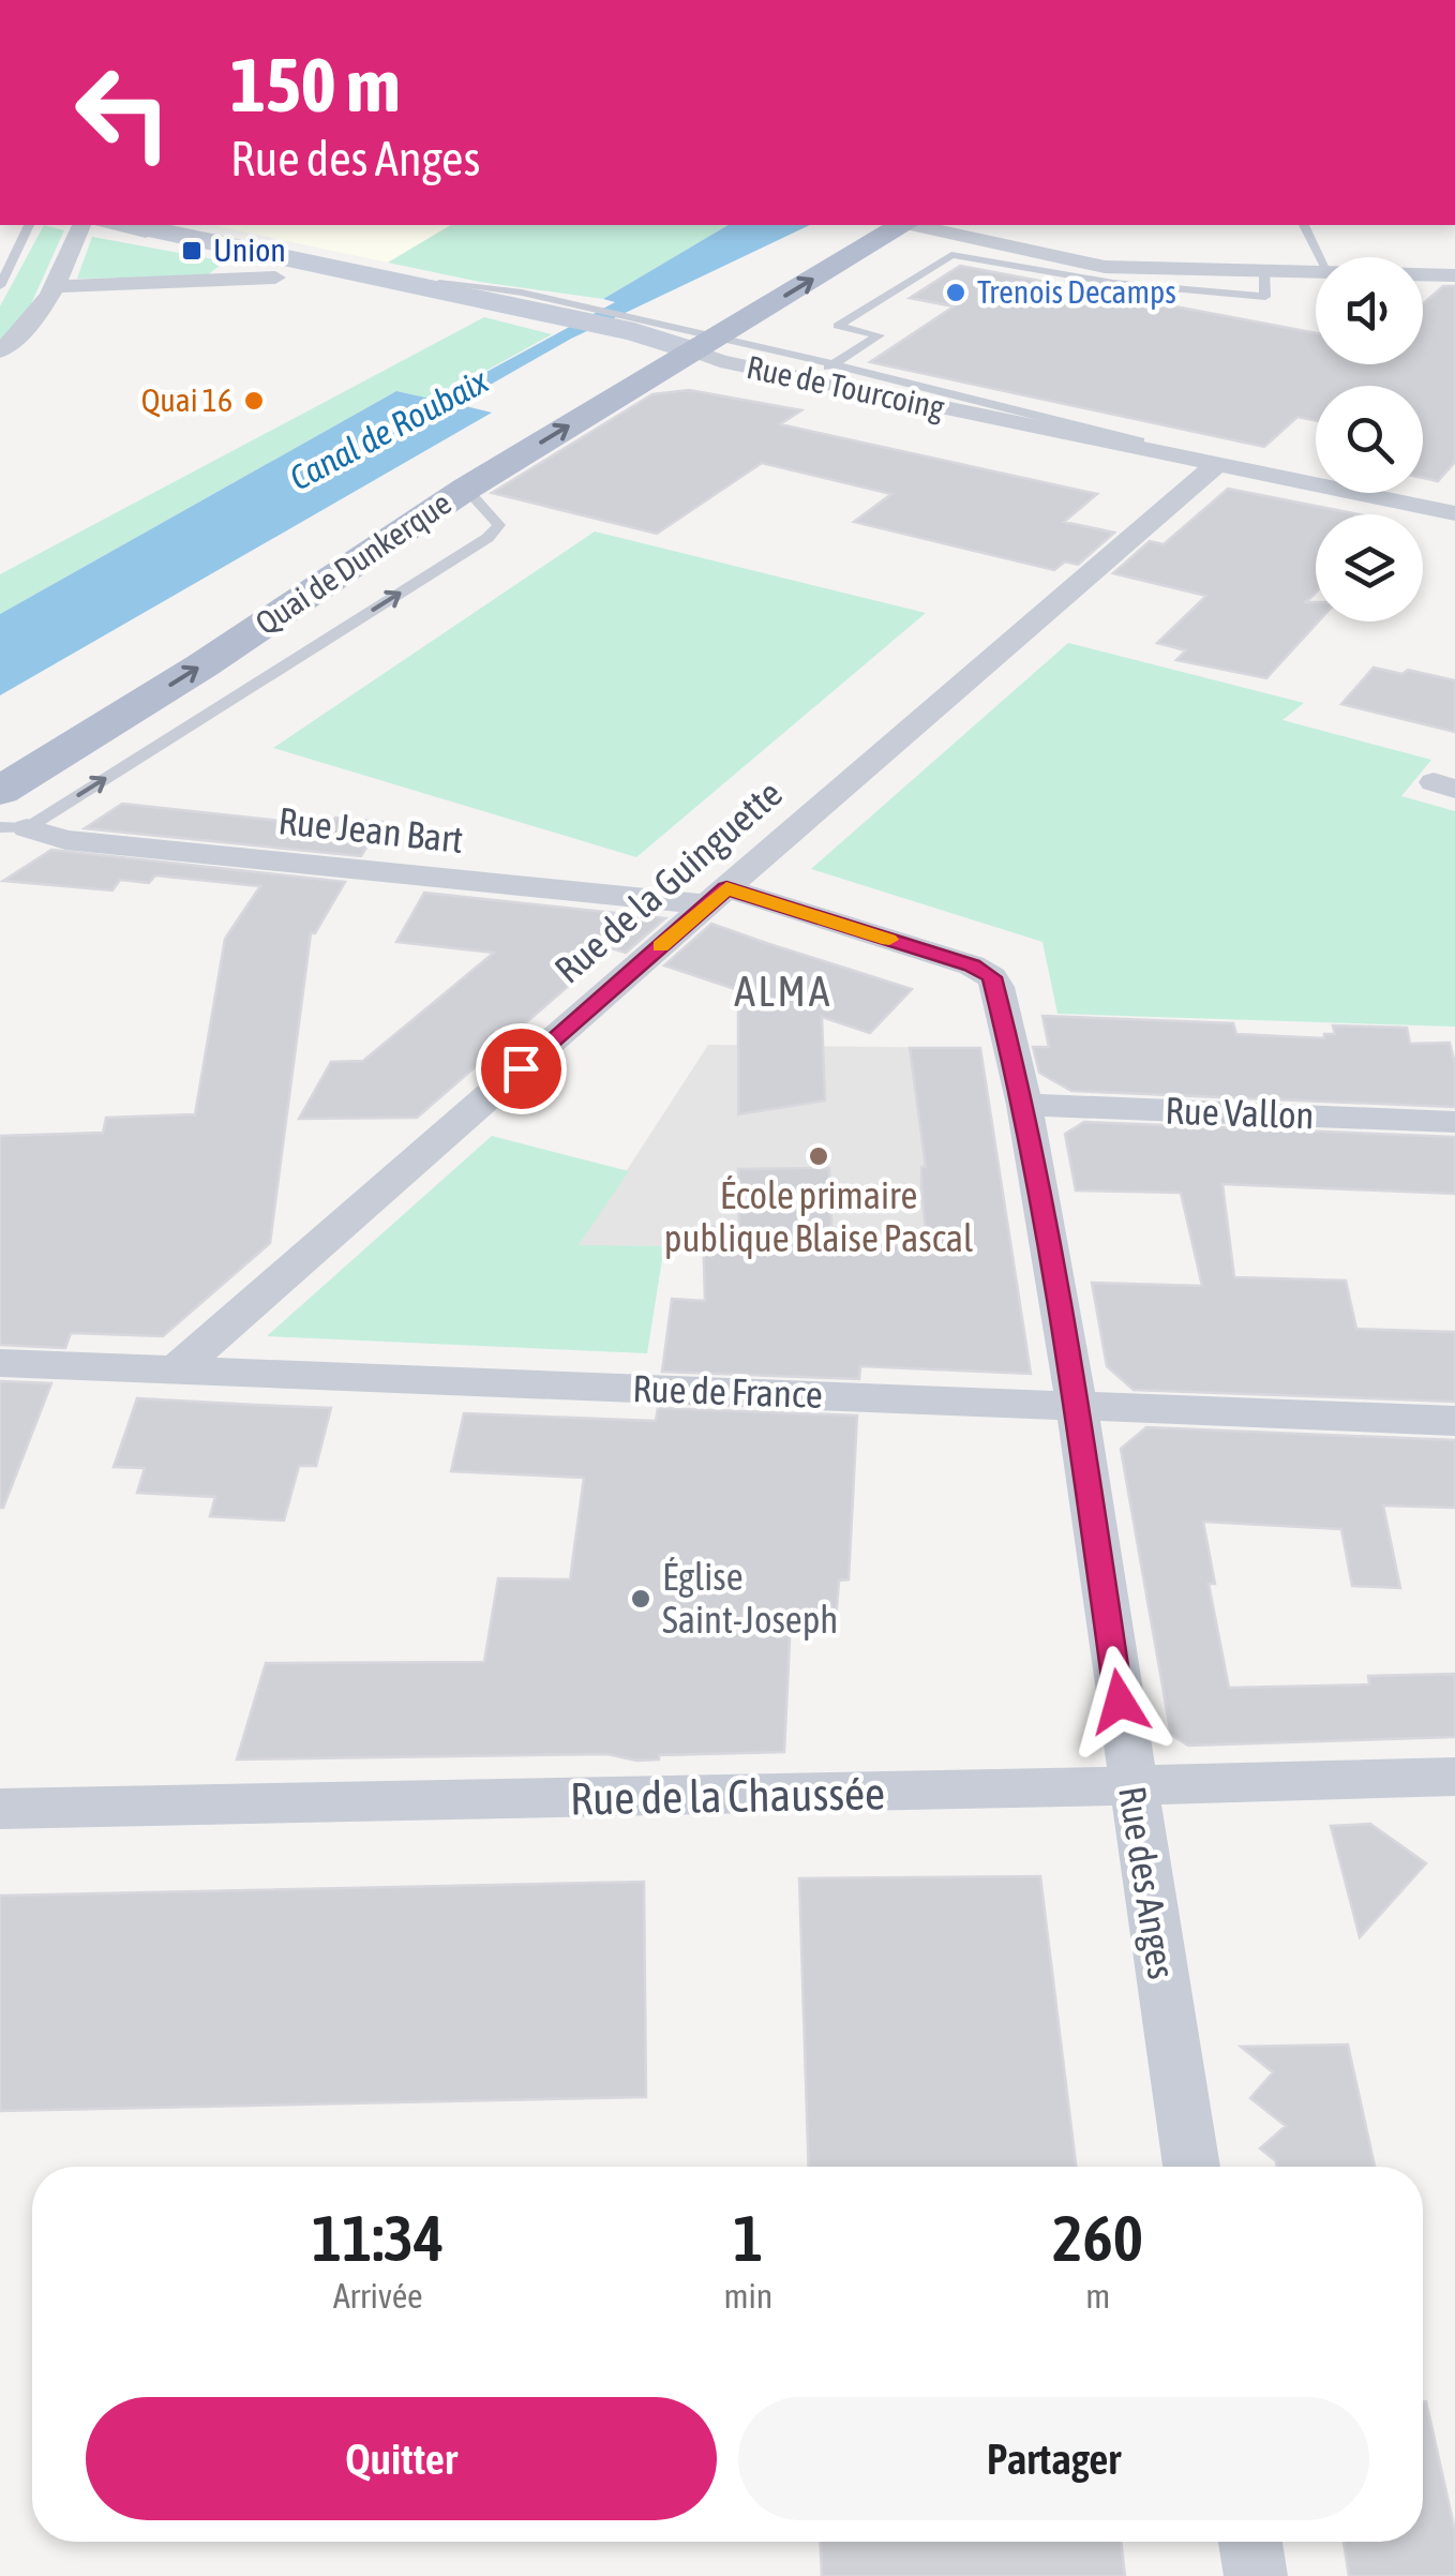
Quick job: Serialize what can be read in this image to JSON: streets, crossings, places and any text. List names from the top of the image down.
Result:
{
  "streets": {
    "main road": ["Quai de Dunkerque"],
    "street": [
      "Rue de Tourcoing",
      "Rue Jean Bart",
      "Rue de la Guinguette",
      "Rue Vallon",
      "Rue de France",
      "Rue de la Chaussée",
      "Rue des Anges"
    ]
  },
  "crossings": [
    ["Rue de Tourcoing", "Quai de Dunkerque"],
    ["Rue de Tourcoing", "Rue de la Guinguette"],
    ["Rue Jean Bart", "Rue de la Guinguette"],
    ["Rue Jean Bart", "Rue des Anges"],
    ["Rue de la Guinguette", "Rue de France"],
    ["Rue de la Guinguette", "Rue des Anges"],
    ["Rue Vallon", "Rue des Anges"],
    ["Rue de France", "Rue des Anges"],
    ["Rue de la Chaussée", "Rue des Anges"]
  ],
  "districts": ["ALMA"],
  "water": ["Canal de Roubaix"],
  "places": {
    "transit": ["Union"],
    "other": [
      "Trenois Decamps",
      "Quai 16",
      "École primaire publique Blaise Pascal",
      "Église Saint-Joseph"
    ]
  },
  "page": {
    "turn": ["150 m", "Rue des Anges"],
    "eta": [
      "11:34",
      "Arrivée",
      "1",
      "min",
      "260",
      "m"
    ],
    "buttons": ["Quitter", "Partager"]
  }
}
